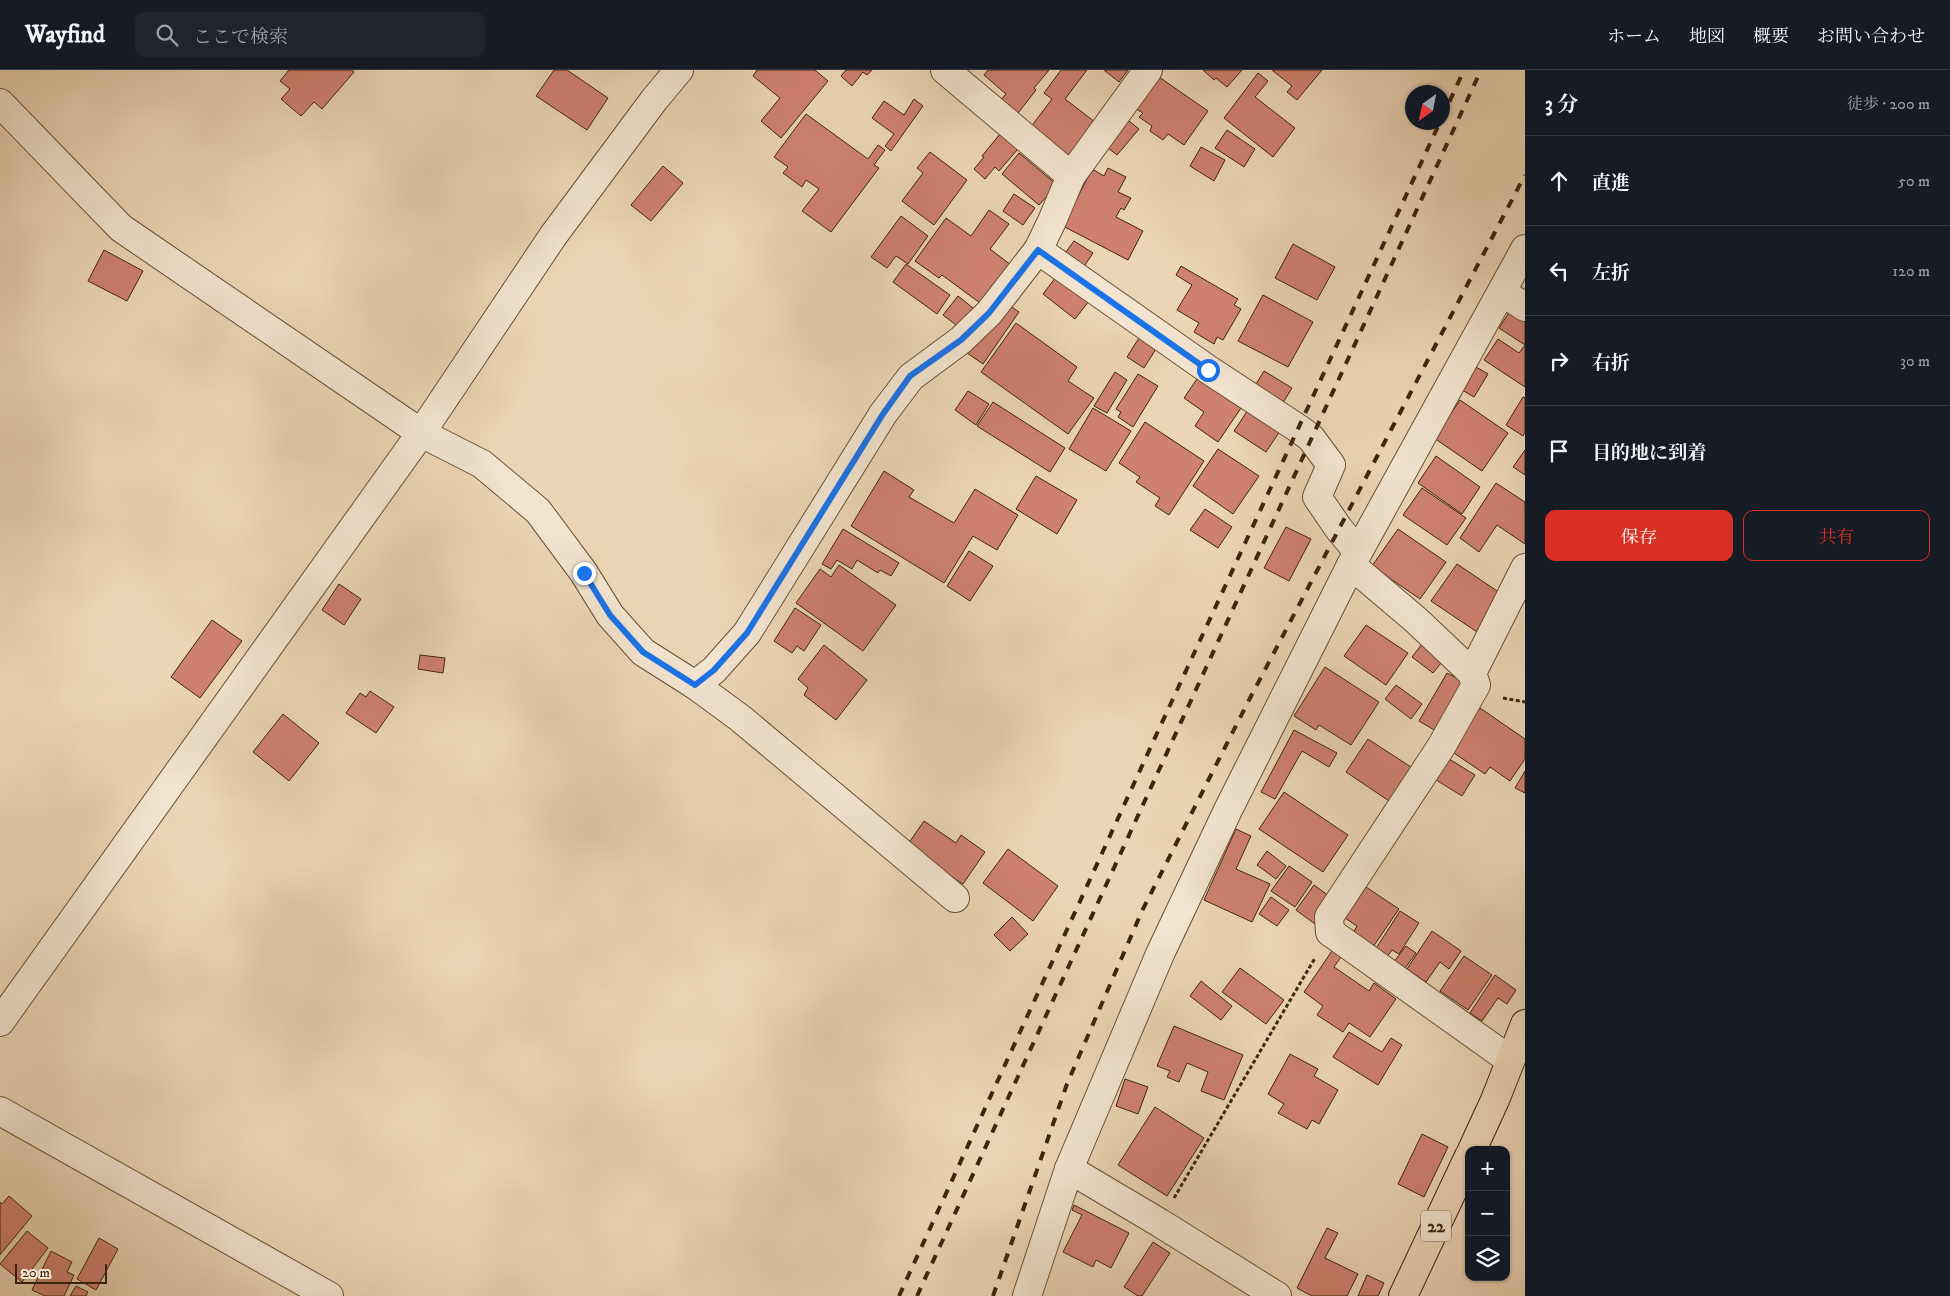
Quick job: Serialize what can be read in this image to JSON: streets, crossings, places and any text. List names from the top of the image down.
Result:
{
  "streets": {
    "main road": ["22"]
  },
  "scale_bar": "20 m",
  "north": "bottom left",
  "page": {
    "header": "Wayfind",
    "search": "ここで検索",
    "nav": [
      "ホーム",
      "地図",
      "概要",
      "お問い合わせ"
    ],
    "heading": ["3 分", "徒歩 · 200 m"],
    "list": [
      ["直進", "50 m"],
      ["左折", "120 m"],
      ["右折", "30 m"],
      "目的地に到着"
    ],
    "buttons": ["保存", "共有"],
    "map_buttons": ["+", "−"],
    "scale": "20 m"
  }
}
